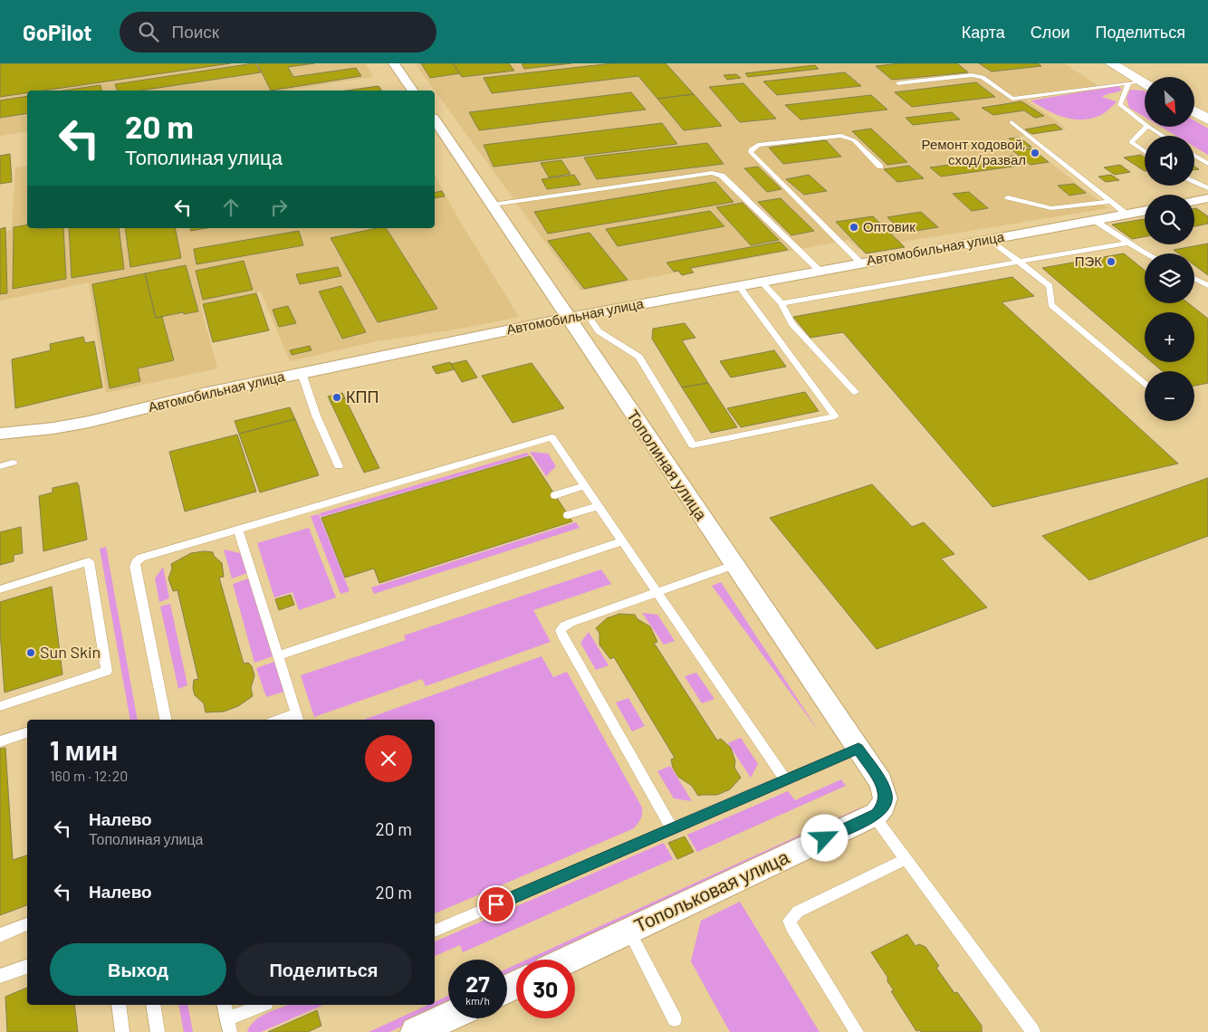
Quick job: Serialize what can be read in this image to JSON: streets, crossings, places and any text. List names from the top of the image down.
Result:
{
  "streets": {
    "street": ["Автомобильная улица", "Тополиная улица", "Топольковая улица"]
  },
  "crossings": [
    ["Автомобильная улица", "Тополиная улица"],
    ["Тополиная улица", "Топольковая улица"]
  ],
  "places": [
    "Ремонт ходовой, сход/развал",
    "Оптовик",
    "ПЭК",
    "КПП",
    "Sun Skin"
  ],
  "north": "bottom right",
  "page": {
    "header": "GoPilot",
    "search": "Поиск",
    "nav": ["Карта", "Слои", "Поделиться"],
    "map_buttons": ["+", "−"],
    "turn": ["20 m", "Тополиная улица"],
    "heading": ["1 мин", "160 m · 12:20"],
    "list": [
      {
        "name": "Налево",
        "note": "Тополиная улица",
        "value": "20 m"
      },
      {
        "name": "Налево",
        "value": "20 m"
      }
    ],
    "buttons": ["Выход", "Поделиться"],
    "speed": "27 km/h",
    "limit": "30"
  }
}
